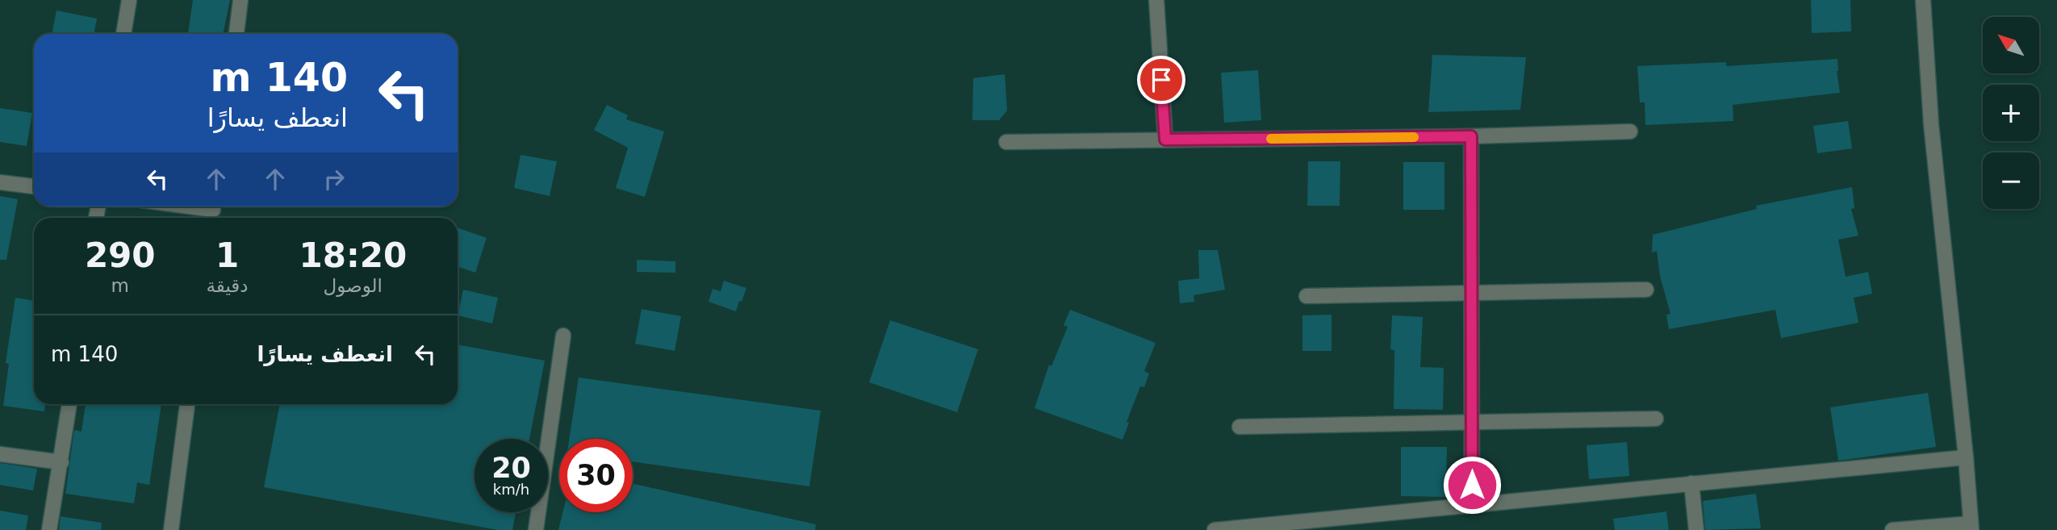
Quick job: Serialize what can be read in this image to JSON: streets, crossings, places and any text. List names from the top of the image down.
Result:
{
  "north": "top left",
  "page": {
    "map_buttons": ["+", "−"],
    "turn": ["140 m", "انعطف يسارًا"],
    "eta": [
      "18:20",
      "الوصول",
      "1",
      "دقيقة",
      "290",
      "m"
    ],
    "list": [
      {
        "name": "انعطف يسارًا",
        "value": "140 m"
      }
    ],
    "speed": "20 km/h",
    "limit": "30"
  }
}
